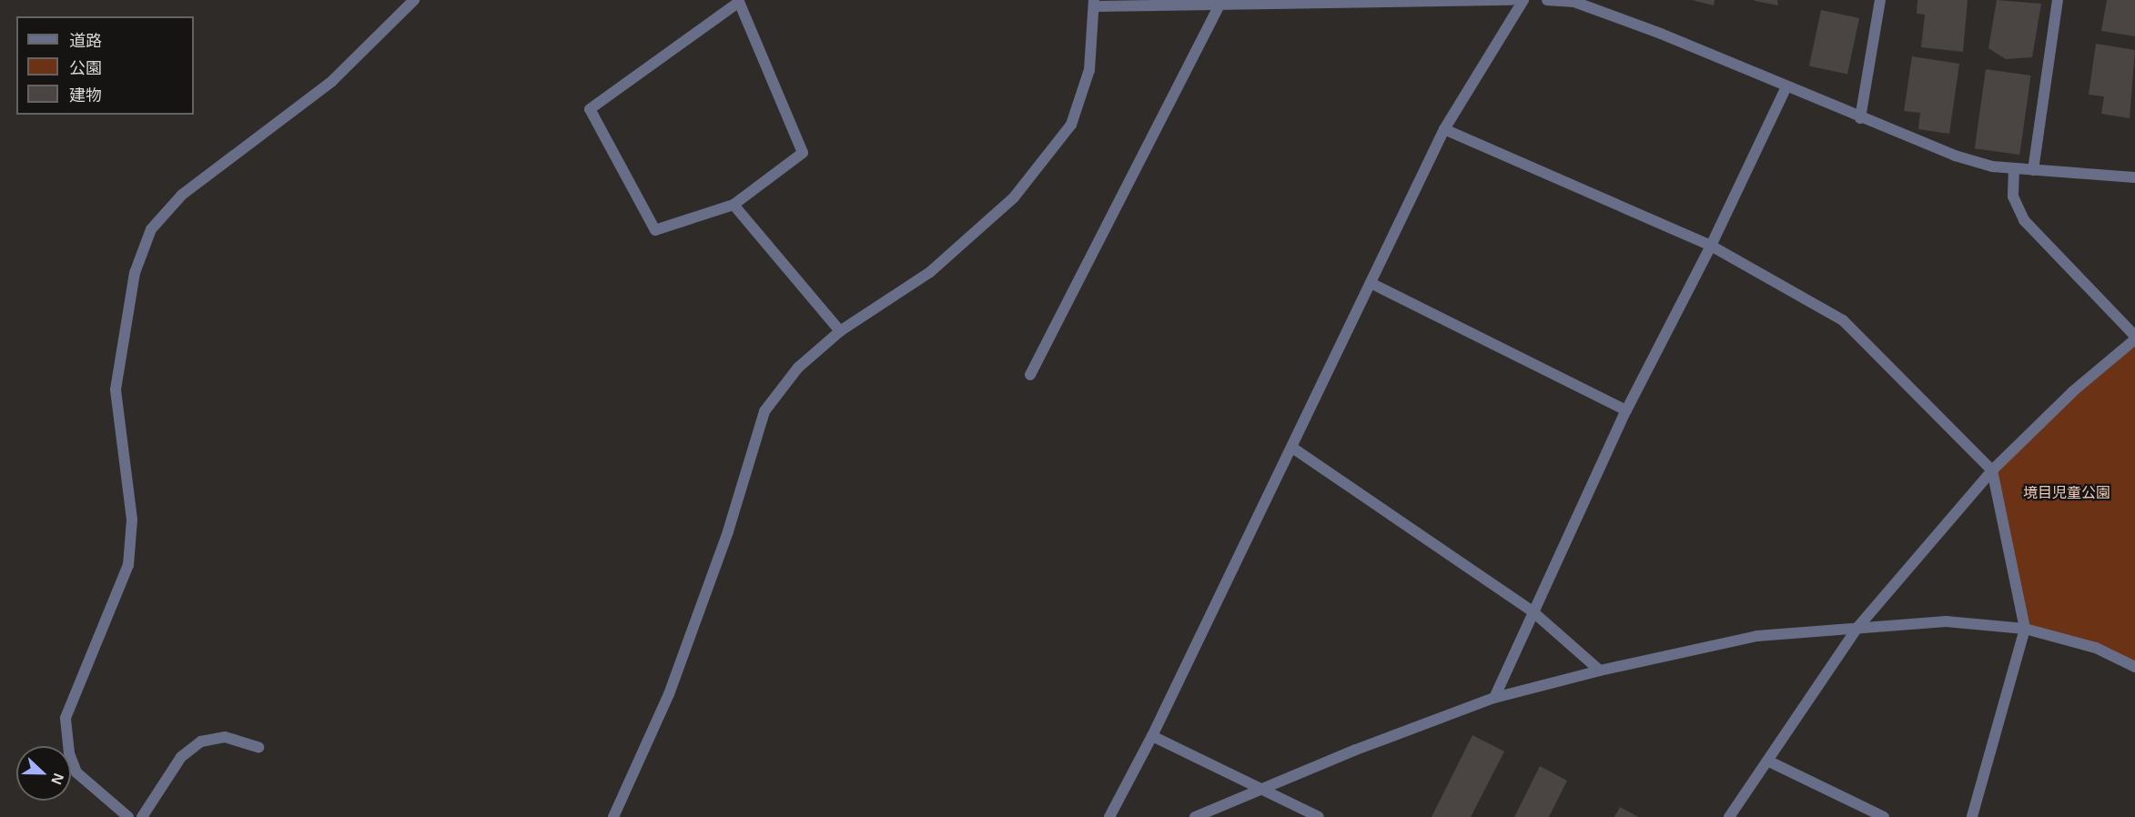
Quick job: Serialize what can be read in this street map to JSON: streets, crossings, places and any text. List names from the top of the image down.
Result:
{
  "parks": ["境目児童公園"],
  "legend": ["道路", "公園", "建物"],
  "north": "right"
}
